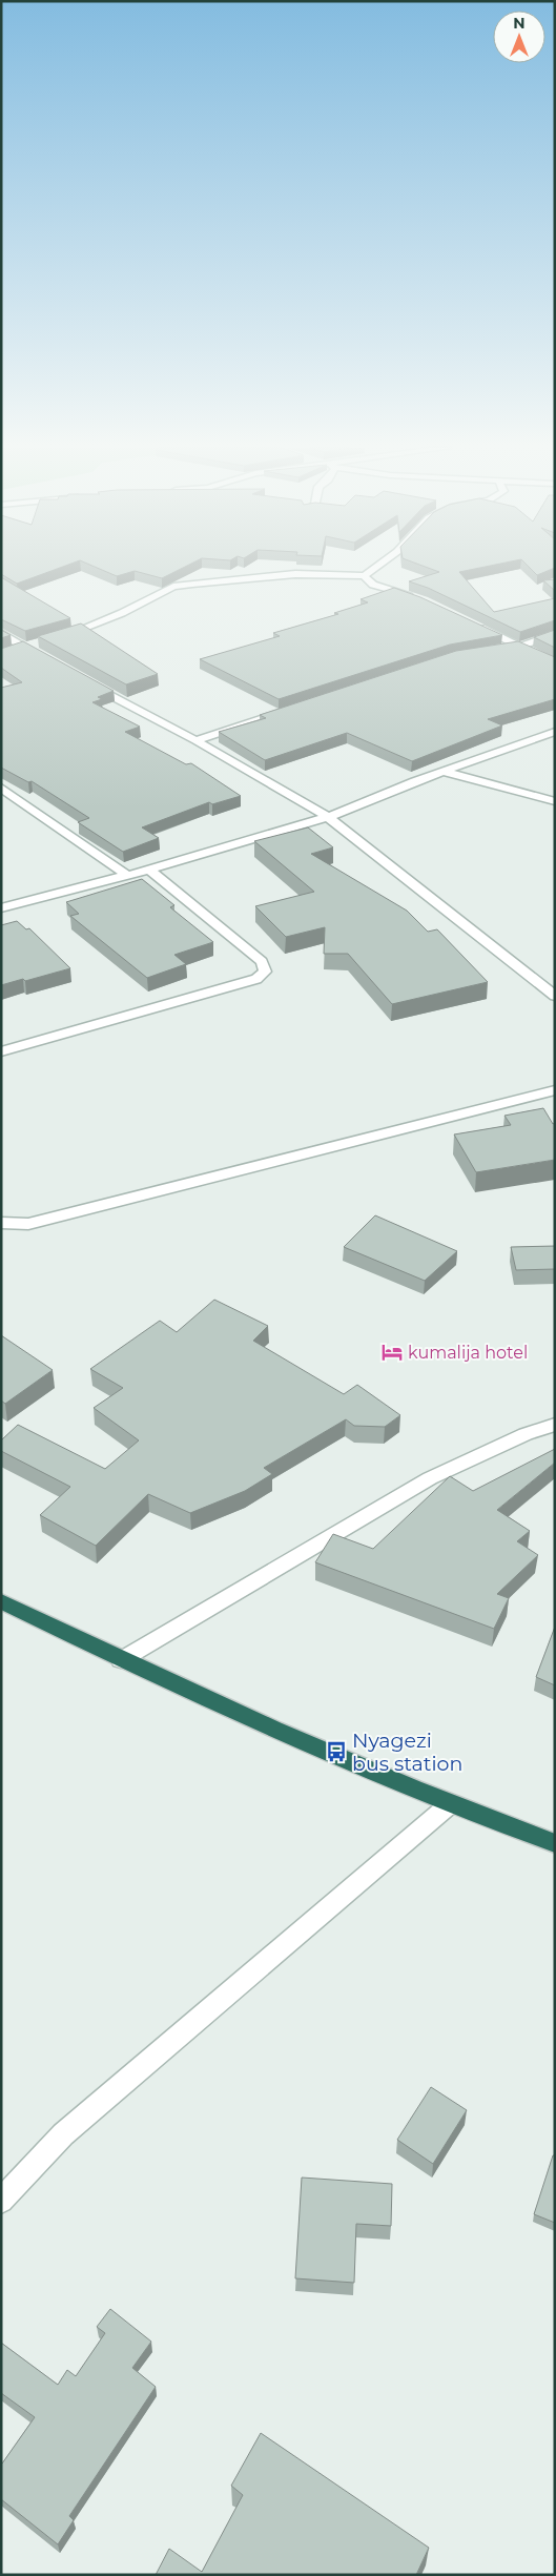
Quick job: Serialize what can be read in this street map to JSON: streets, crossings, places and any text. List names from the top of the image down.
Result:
{
  "places": {
    "hotel": ["kumalija hotel"],
    "bus stop": ["Nyagezi bus station"]
  },
  "north": "top"
}
